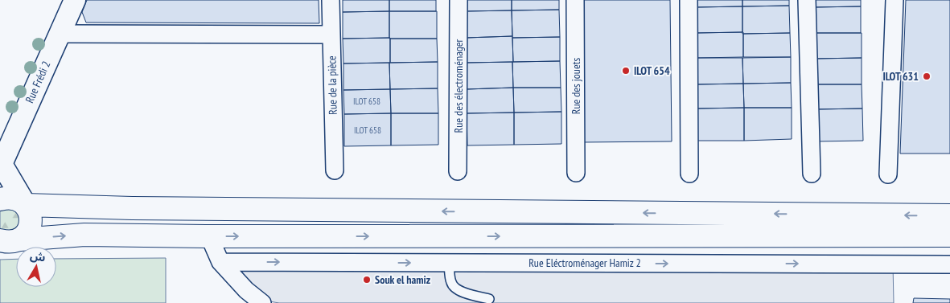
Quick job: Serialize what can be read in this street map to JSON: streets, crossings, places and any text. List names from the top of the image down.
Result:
{
  "streets": {
    "street": [
      "Rue Frédi 2",
      "Rue de la pièce",
      "Rue des électroménager",
      "Rue des jouets",
      "Rue Eléctroménager Hamiz 2"
    ]
  },
  "one_way": ["Rue Eléctroménager Hamiz 2"],
  "places": ["ILOT 654", "ILOT 631", "Souk el hamiz"],
  "house_numbers": ["ILOT 658", "ILOT 658"],
  "north": "top"
}
